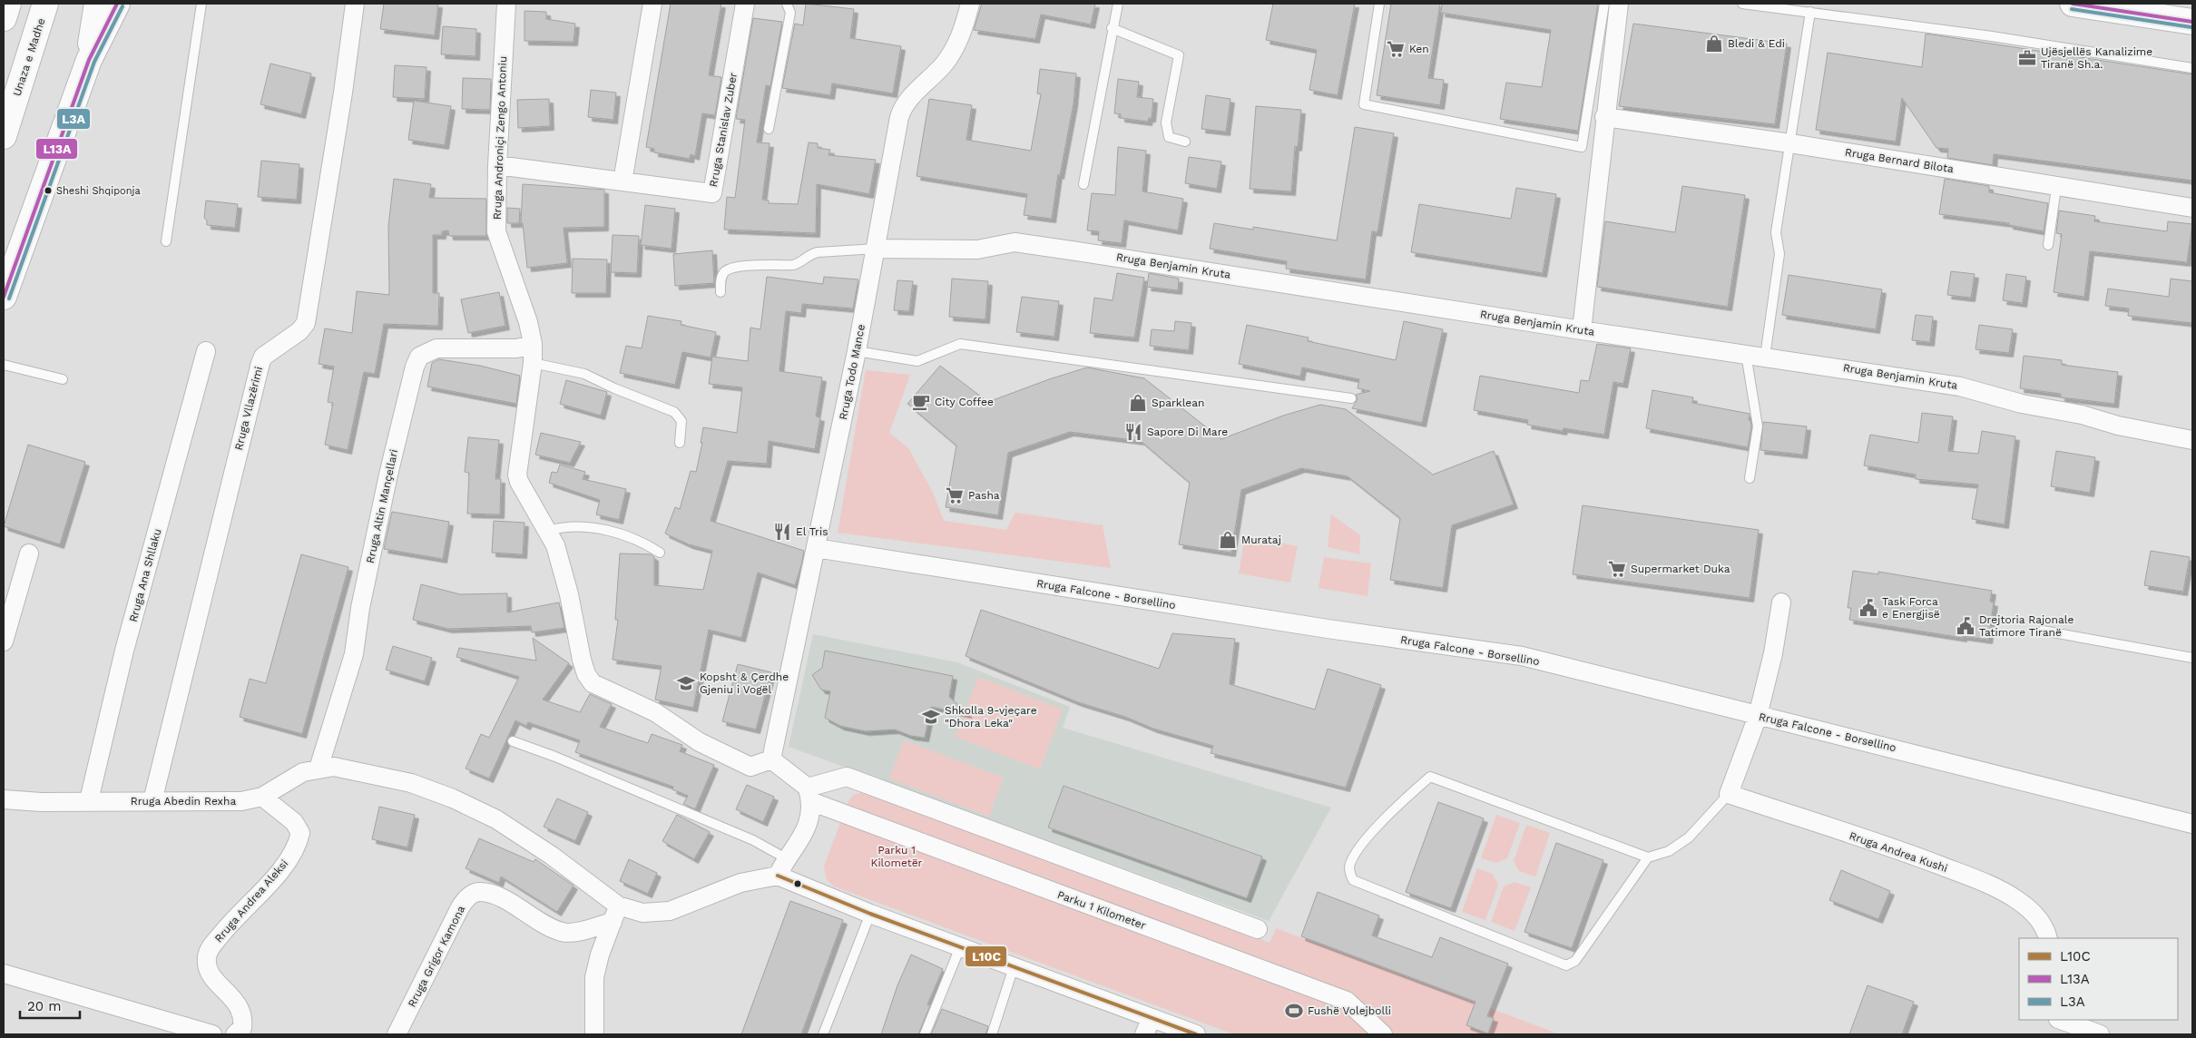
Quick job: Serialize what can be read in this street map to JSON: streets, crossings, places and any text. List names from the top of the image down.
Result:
{
  "streets": {
    "main road": ["Unaza e Madhe"],
    "street": [
      "Rruga Stanislav Zuber",
      "Rruga Androniçi Zengo Antoniu",
      "Rruga Bernard Bilota",
      "Rruga Benjamin Kruta",
      "Rruga Todo Mance",
      "Rruga Vllazërimi",
      "Rruga Altin Mançellari",
      "Rruga Ana Shllaku",
      "Rruga Falcone - Borsellino",
      "Rruga Abedin Rexha",
      "Rruga Andrea Kushi",
      "Rruga Andrea Aleksi",
      "Parku 1 Kilometer",
      "Rruga Grigor Kamona"
    ]
  },
  "crossings": [
    ["Rruga Stanislav Zuber", "Rruga Androniçi Zengo Antoniu"],
    ["Rruga Androniçi Zengo Antoniu", "Rruga Todo Mance"],
    ["Rruga Androniçi Zengo Antoniu", "Rruga Altin Mançellari"],
    ["Rruga Benjamin Kruta", "Rruga Todo Mance"],
    ["Rruga Todo Mance", "Rruga Falcone - Borsellino"],
    ["Rruga Vllazërimi", "Rruga Abedin Rexha"],
    ["Rruga Altin Mançellari", "Rruga Abedin Rexha"],
    ["Rruga Ana Shllaku", "Rruga Abedin Rexha"],
    ["Rruga Abedin Rexha", "Rruga Andrea Aleksi"],
    ["Rruga Abedin Rexha", "Rruga Grigor Kamona"]
  ],
  "parks": ["Parku 1 Kilometër"],
  "places": {
    "shop": ["Bledi & Edi", "Sparklean", "Murataj"],
    "supermarket": ["Ken", "Pasha", "Supermarket Duka"],
    "office": ["Ujësjellës Kanalizime Tiranë Sh.a."],
    "other": ["Sheshi Shqiponja"],
    "cafe": ["City Coffee"],
    "restaurant": ["Sapore Di Mare", "El Tris"],
    "public building": ["Task Forca e Energjisë", "Drejtoria Rajonale Tatimore Tiranë"],
    "school or university": ["Kopsht & Çerdhe Gjeniu i Vogël", "Shkolla 9-vjeçare \"Dhora Leka\""],
    "sports": ["Fushë Volejbolli"]
  },
  "lines": ["transit line L13A", "transit line L3A", "transit line L10C"],
  "legend": ["L10C", "L13A", "L3A"],
  "scale_bar": "20 m"
}
